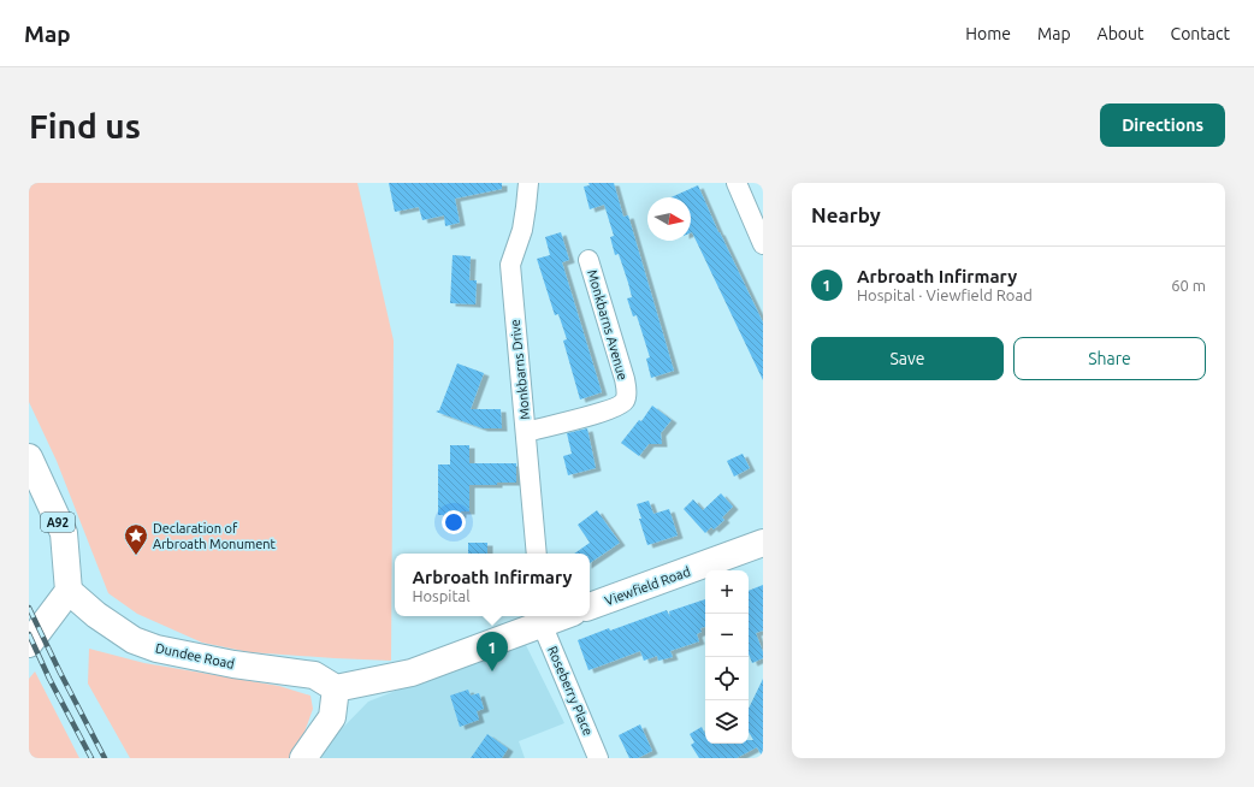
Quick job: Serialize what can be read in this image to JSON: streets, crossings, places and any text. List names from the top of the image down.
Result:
{
  "streets": {
    "main road": ["A92", "Viewfield Road", "Dundee Road"],
    "street": ["Monkbarns Avenue", "Monkbarns Drive", "Roseberry Place"]
  },
  "crossings": [
    ["Monkbarns Avenue", "Monkbarns Drive"],
    ["A92", "Dundee Road"]
  ],
  "places": {
    "place": ["Declaration of Arbroath Monument"]
  },
  "north": "right",
  "page": {
    "header": "Map",
    "nav": [
      "Home",
      "Map",
      "About",
      "Contact"
    ],
    "buttons": [
      "Directions",
      ["Save", "Share"]
    ],
    "title": "Find us",
    "heading": "Nearby",
    "list": [
      {
        "mark": "1",
        "name": "Arbroath Infirmary",
        "note": "Hospital · Viewfield Road",
        "value": "60 m"
      }
    ],
    "popup": ["Arbroath Infirmary", "Hospital"],
    "map_buttons": ["+", "−"],
    "pins": "1"
  }
}
